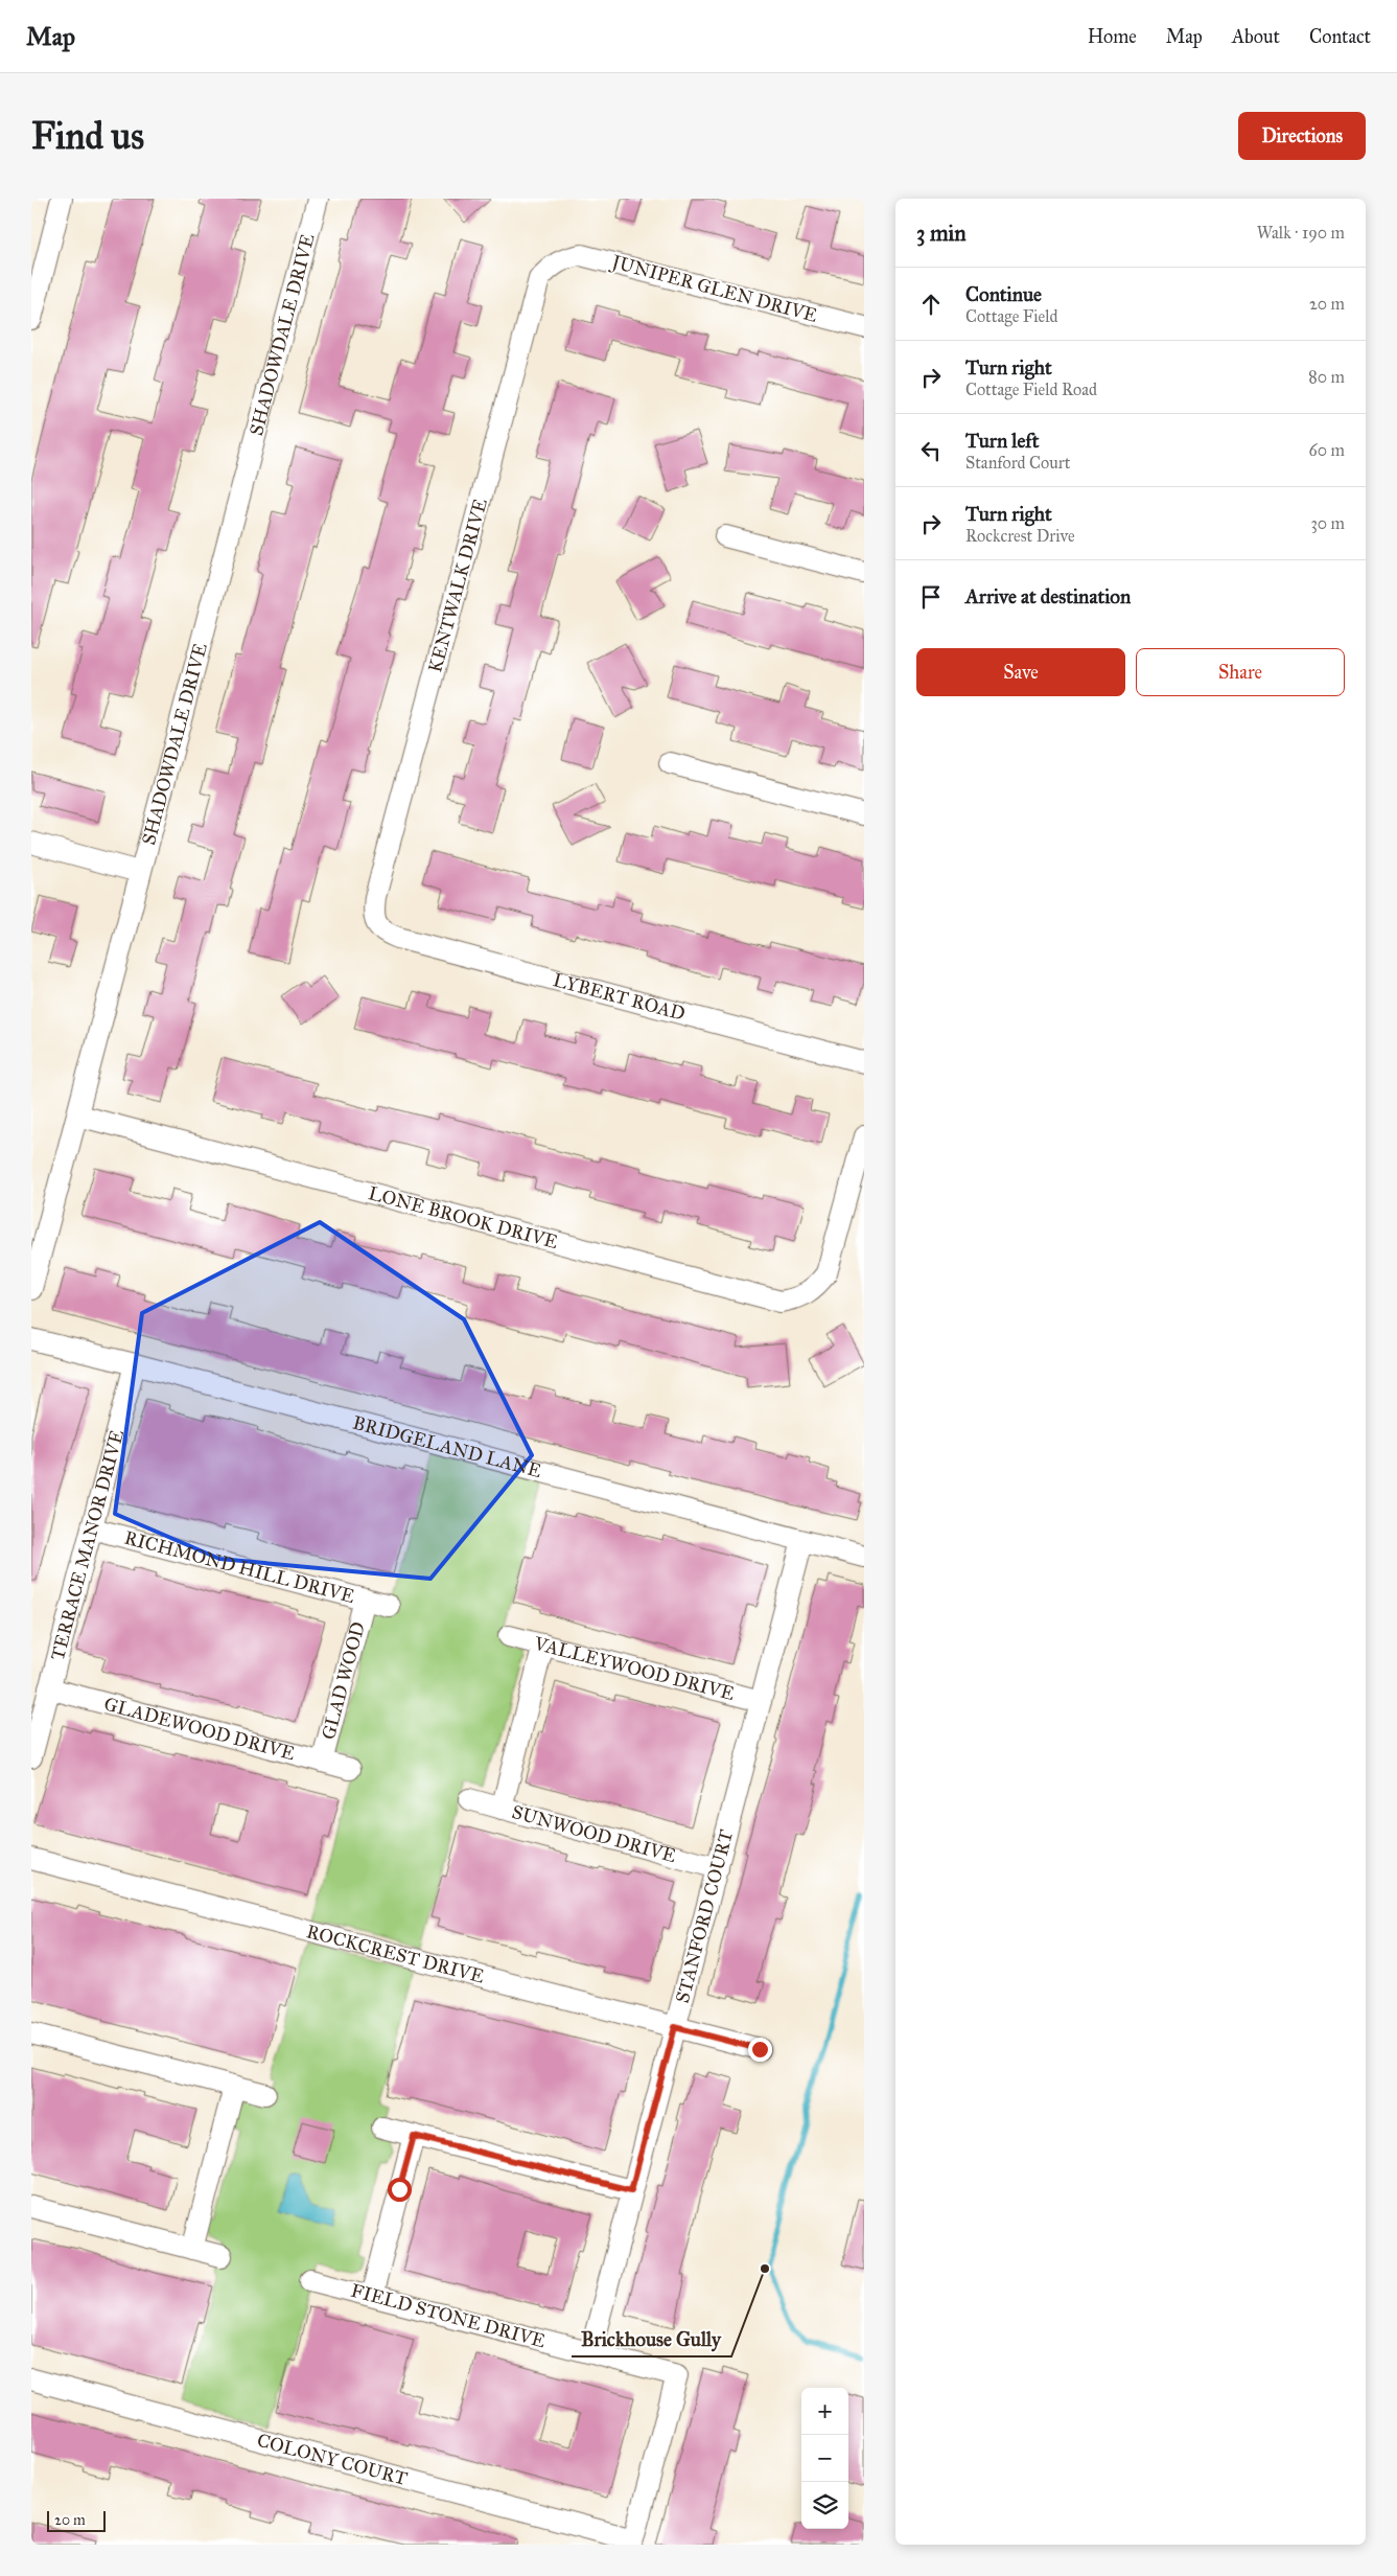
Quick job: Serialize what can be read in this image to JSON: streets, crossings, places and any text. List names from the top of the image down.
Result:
{
  "streets": {
    "street": [
      "JUNIPER GLEN DRIVE",
      "SHADOWDALE DRIVE",
      "KENTWALK DRIVE",
      "LYBERT ROAD",
      "LONE BROOK DRIVE",
      "BRIDGELAND LANE",
      "TERRACE MANOR DRIVE",
      "RICHMOND HILL DRIVE",
      "VALLEYWOOD DRIVE",
      "GLAD WOOD",
      "GLADEWOOD DRIVE",
      "SUNWOOD DRIVE",
      "STANFORD COURT",
      "ROCKCREST DRIVE",
      "FIELD STONE DRIVE",
      "COLONY COURT"
    ]
  },
  "crossings": [
    ["JUNIPER GLEN DRIVE", "KENTWALK DRIVE"],
    ["SHADOWDALE DRIVE", "LONE BROOK DRIVE"],
    ["KENTWALK DRIVE", "LYBERT ROAD"],
    ["BRIDGELAND LANE", "TERRACE MANOR DRIVE"],
    ["BRIDGELAND LANE", "STANFORD COURT"],
    ["TERRACE MANOR DRIVE", "RICHMOND HILL DRIVE"],
    ["TERRACE MANOR DRIVE", "GLADEWOOD DRIVE"],
    ["RICHMOND HILL DRIVE", "GLAD WOOD"],
    ["VALLEYWOOD DRIVE", "STANFORD COURT"],
    ["GLAD WOOD", "GLADEWOOD DRIVE"],
    ["SUNWOOD DRIVE", "STANFORD COURT"],
    ["STANFORD COURT", "ROCKCREST DRIVE"],
    ["STANFORD COURT", "FIELD STONE DRIVE"],
    ["FIELD STONE DRIVE", "COLONY COURT"]
  ],
  "places": ["Brickhouse Gully"],
  "scale_bar": "20 m",
  "page": {
    "header": "Map",
    "nav": [
      "Home",
      "Map",
      "About",
      "Contact"
    ],
    "buttons": [
      "Directions",
      ["Save", "Share"]
    ],
    "title": "Find us",
    "heading": ["3 min", "Walk · 190 m"],
    "list": [
      ["Continue", "Cottage Field", "20 m"],
      ["Turn right", "Cottage Field Road", "80 m"],
      ["Turn left", "Stanford Court", "60 m"],
      ["Turn right", "Rockcrest Drive", "30 m"],
      "Arrive at destination"
    ],
    "map_buttons": ["+", "−"],
    "scale": "20 m"
  }
}
